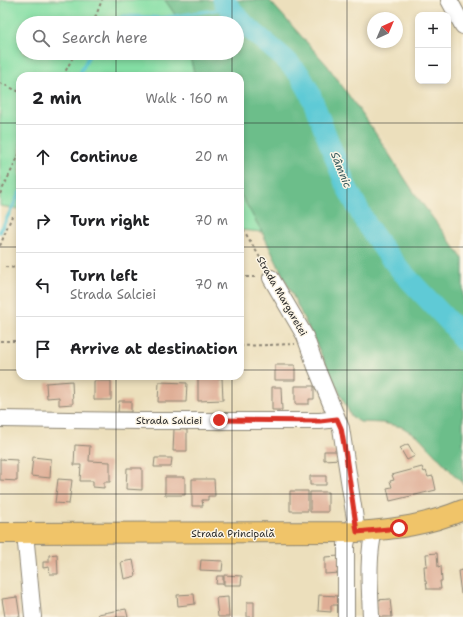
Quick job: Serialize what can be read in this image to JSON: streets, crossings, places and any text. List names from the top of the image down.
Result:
{
  "streets": {
    "main road": ["Strada Principală"],
    "street": ["Strada Margaretei", "Strada Salciei"]
  },
  "crossings": [
    ["Strada Margaretei", "Strada Salciei"],
    ["Strada Margaretei", "Strada Principală"]
  ],
  "water": ["Sâmnic"],
  "north": "top right",
  "page": {
    "map_buttons": ["+", "−"],
    "search": "Search here",
    "heading": ["2 min", "Walk · 160 m"],
    "list": [
      ["Continue", "20 m"],
      ["Turn right", "70 m"],
      ["Turn left", "Strada Salciei", "70 m"],
      "Arrive at destination"
    ]
  }
}
